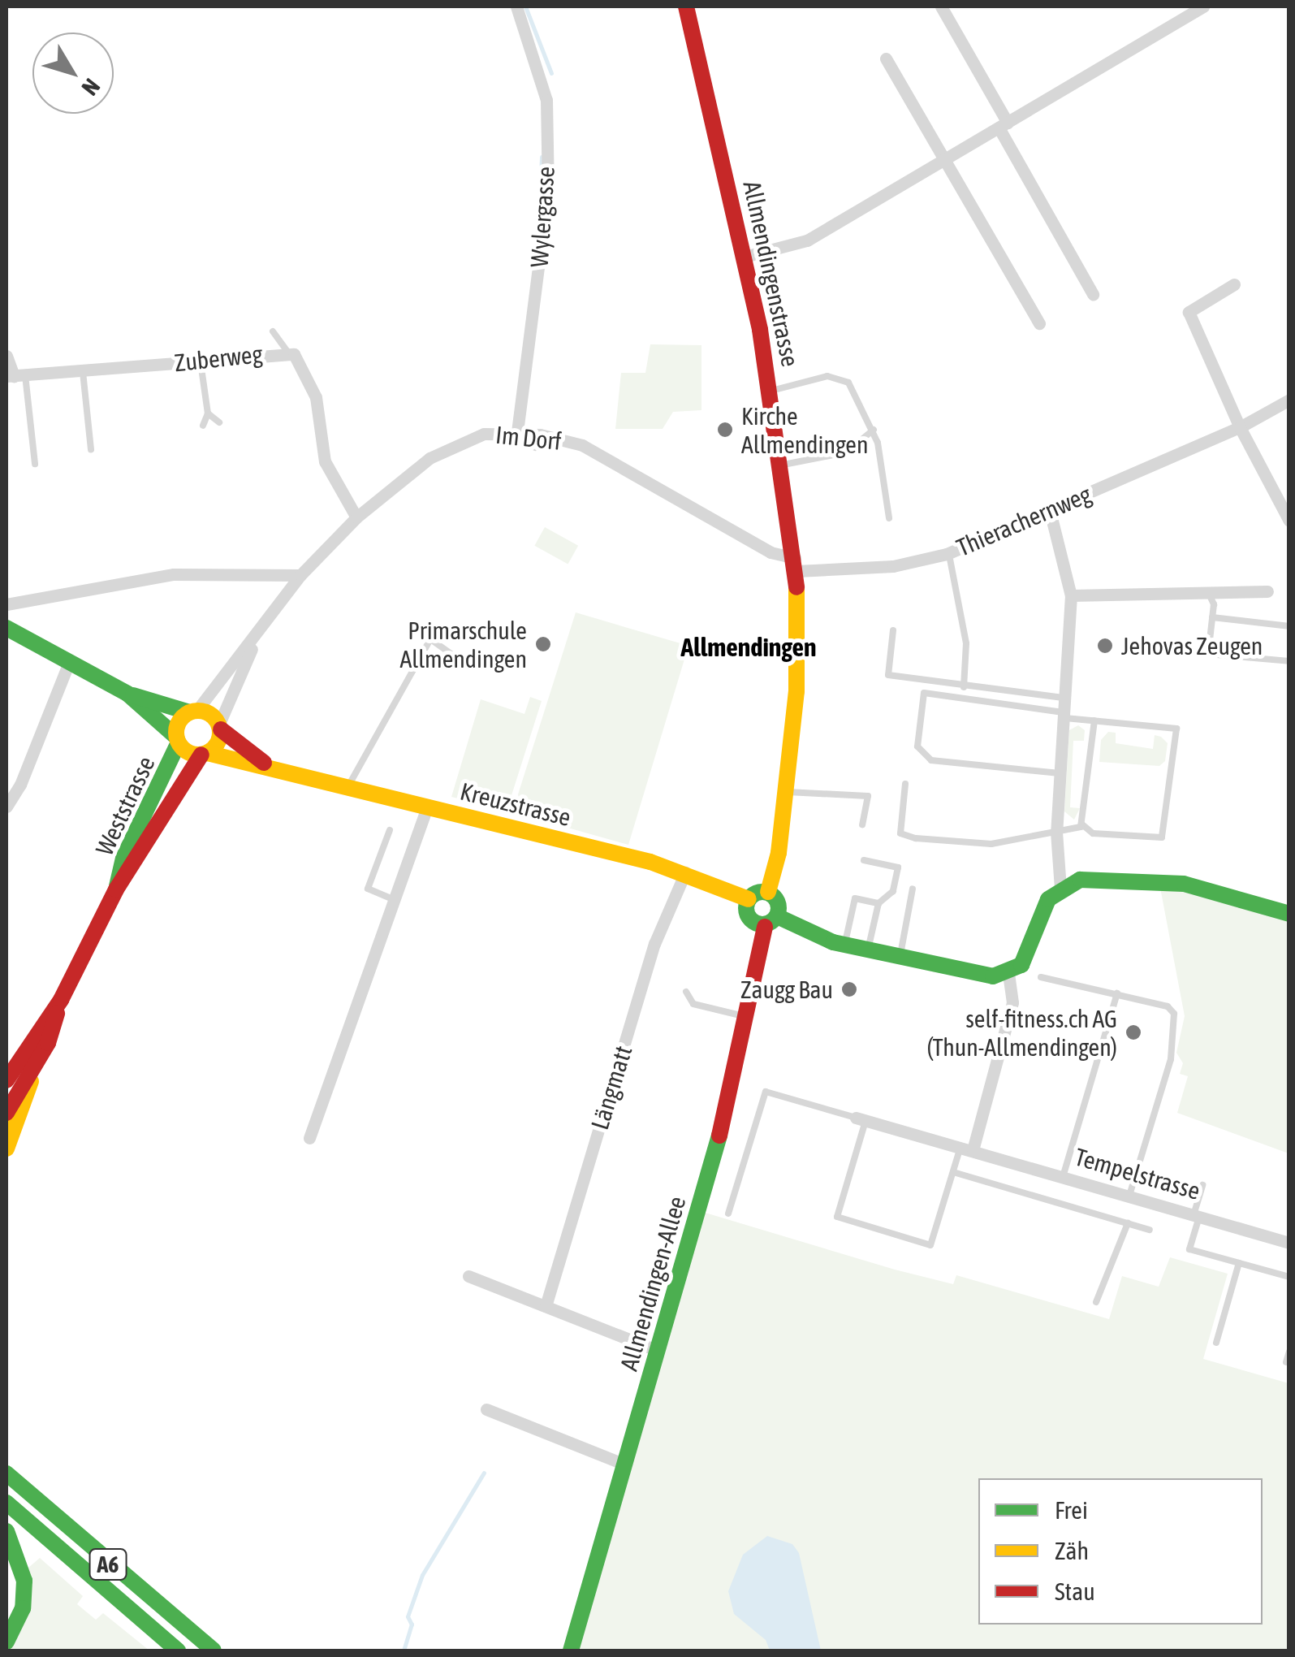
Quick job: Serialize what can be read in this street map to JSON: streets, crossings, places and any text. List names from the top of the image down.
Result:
{
  "streets": {
    "main road": [
      "Allmendingenstrasse",
      "Kreuzstrasse",
      "Weststrasse",
      "Allmendingen-Allee",
      "A6"
    ],
    "street": [
      "Wylergasse",
      "Zuberweg",
      "Im Dorf",
      "Thierachernweg",
      "Längmatt",
      "Tempelstrasse"
    ]
  },
  "crossings": [
    ["Wylergasse", "Im Dorf"],
    ["Allmendingenstrasse", "Im Dorf"],
    ["Allmendingenstrasse", "Thierachernweg"],
    ["Allmendingenstrasse", "Kreuzstrasse"],
    ["Allmendingenstrasse", "Allmendingen-Allee"],
    ["Zuberweg", "Im Dorf"],
    ["Im Dorf", "Thierachernweg"],
    ["Im Dorf", "Kreuzstrasse"],
    ["Im Dorf", "Weststrasse"],
    ["Kreuzstrasse", "Weststrasse"],
    ["Kreuzstrasse", "Längmatt"],
    ["Kreuzstrasse", "Allmendingen-Allee"]
  ],
  "districts": ["Allmendingen"],
  "places": [
    "Kirche Allmendingen",
    "Primarschule Allmendingen",
    "Jehovas Zeugen",
    "Zaugg Bau",
    "self-fitness.ch AG (Thun-Allmendingen)"
  ],
  "legend": ["Frei", "Zäh", "Stau"],
  "north": "bottom right"
}
